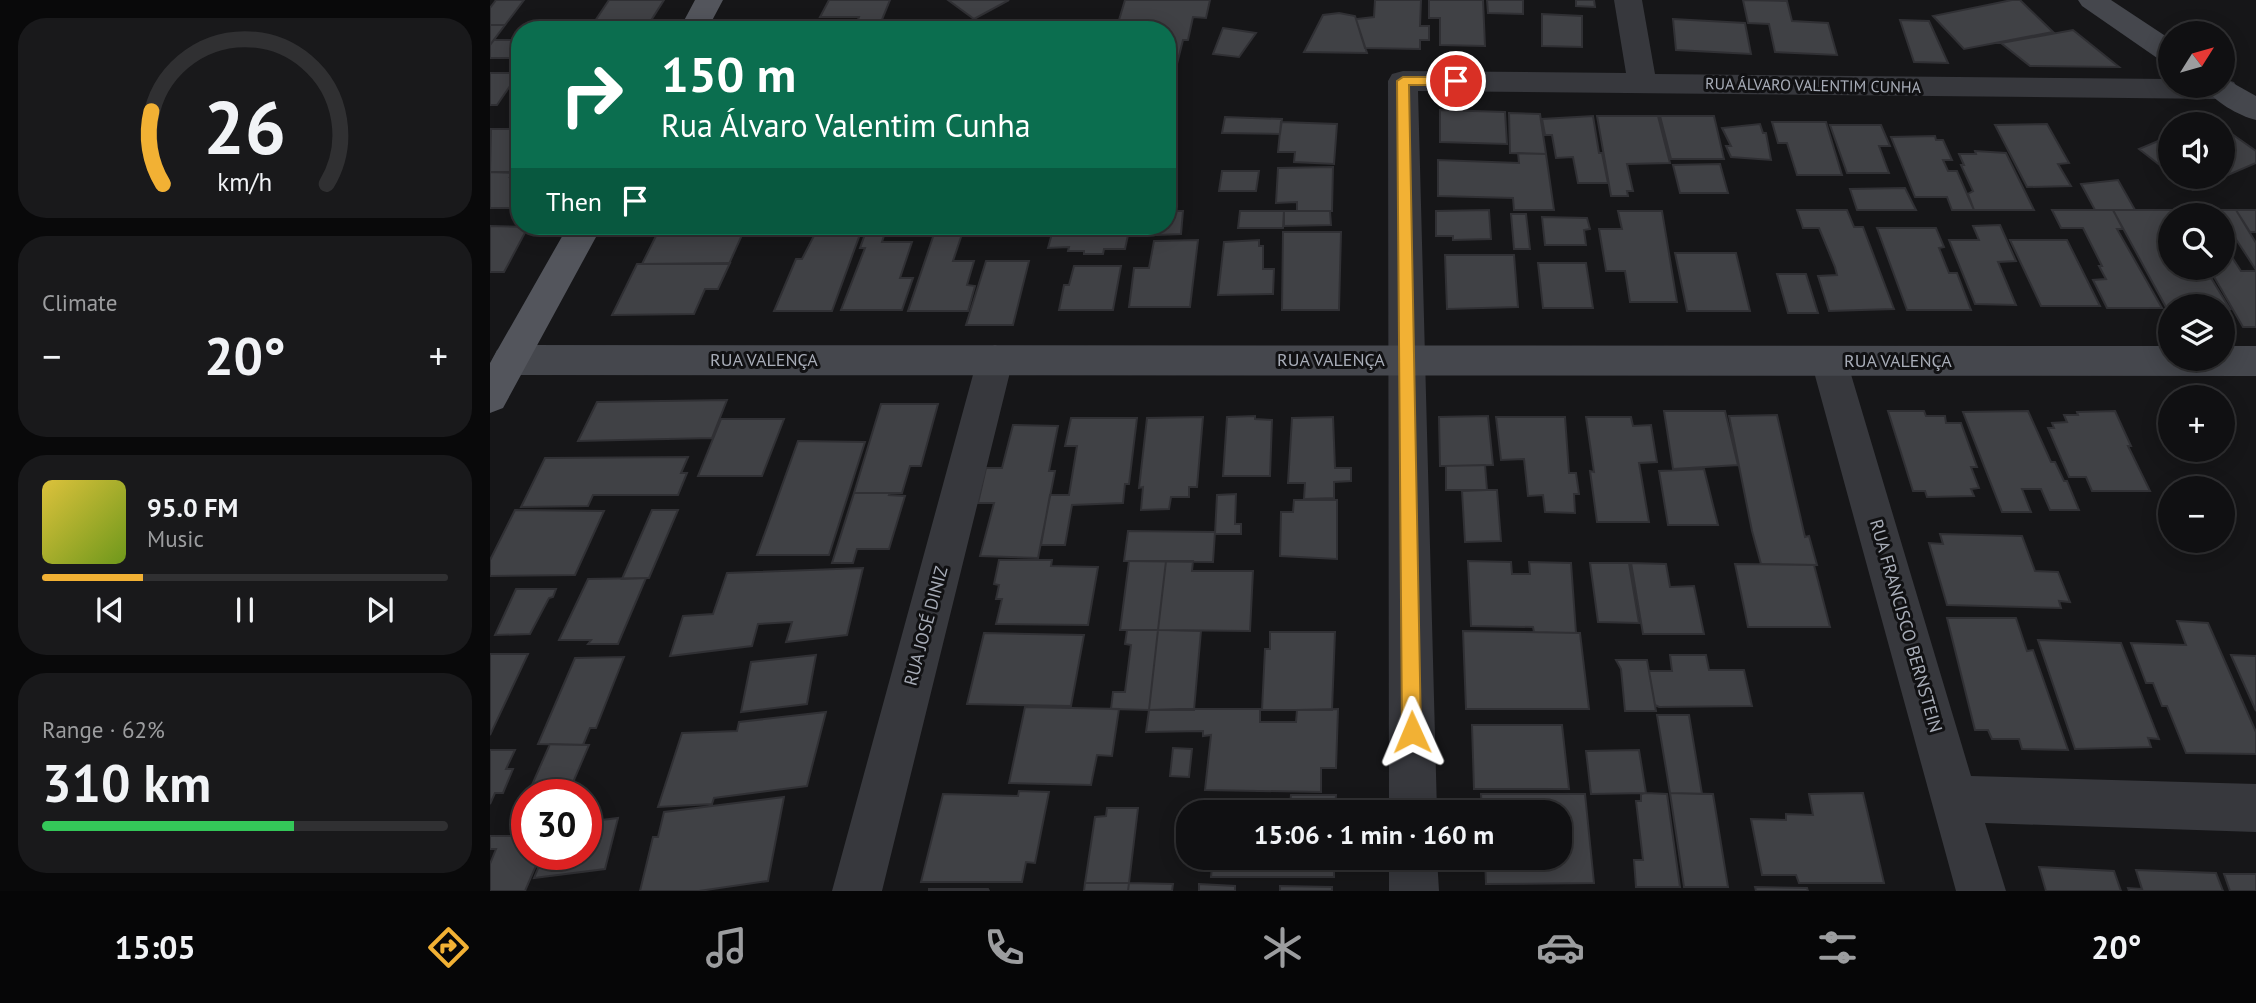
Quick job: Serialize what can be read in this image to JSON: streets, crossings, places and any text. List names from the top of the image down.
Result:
{
  "streets": {
    "main road": ["RUA VALENÇA"],
    "street": ["RUA ÁLVARO VALENTIM CUNHA", "RUA JOSÉ DINIZ", "RUA FRANCISCO BERNSTEIN"]
  },
  "crossings": [
    ["RUA ÁLVARO VALENTIM CUNHA", "RUA VALENÇA"],
    ["RUA VALENÇA", "RUA JOSÉ DINIZ"],
    ["RUA VALENÇA", "RUA FRANCISCO BERNSTEIN"]
  ],
  "north": "top right",
  "page": {
    "map_buttons": ["+", "−"],
    "turn": ["150 m", "Rua Álvaro Valentim Cunha"],
    "then": "Then",
    "tile": [
      "Climate",
      ["Range · 62%", "310 km"]
    ],
    "heat": ["−", "20°", "+"],
    "song": ["95.0 FM", "Music"],
    "limit": "30",
    "trip": "15:06 · 1 min · 160 m",
    "tabs": ["15:05", "20°"],
    "gauge": ["26", "km/h"]
  }
}
